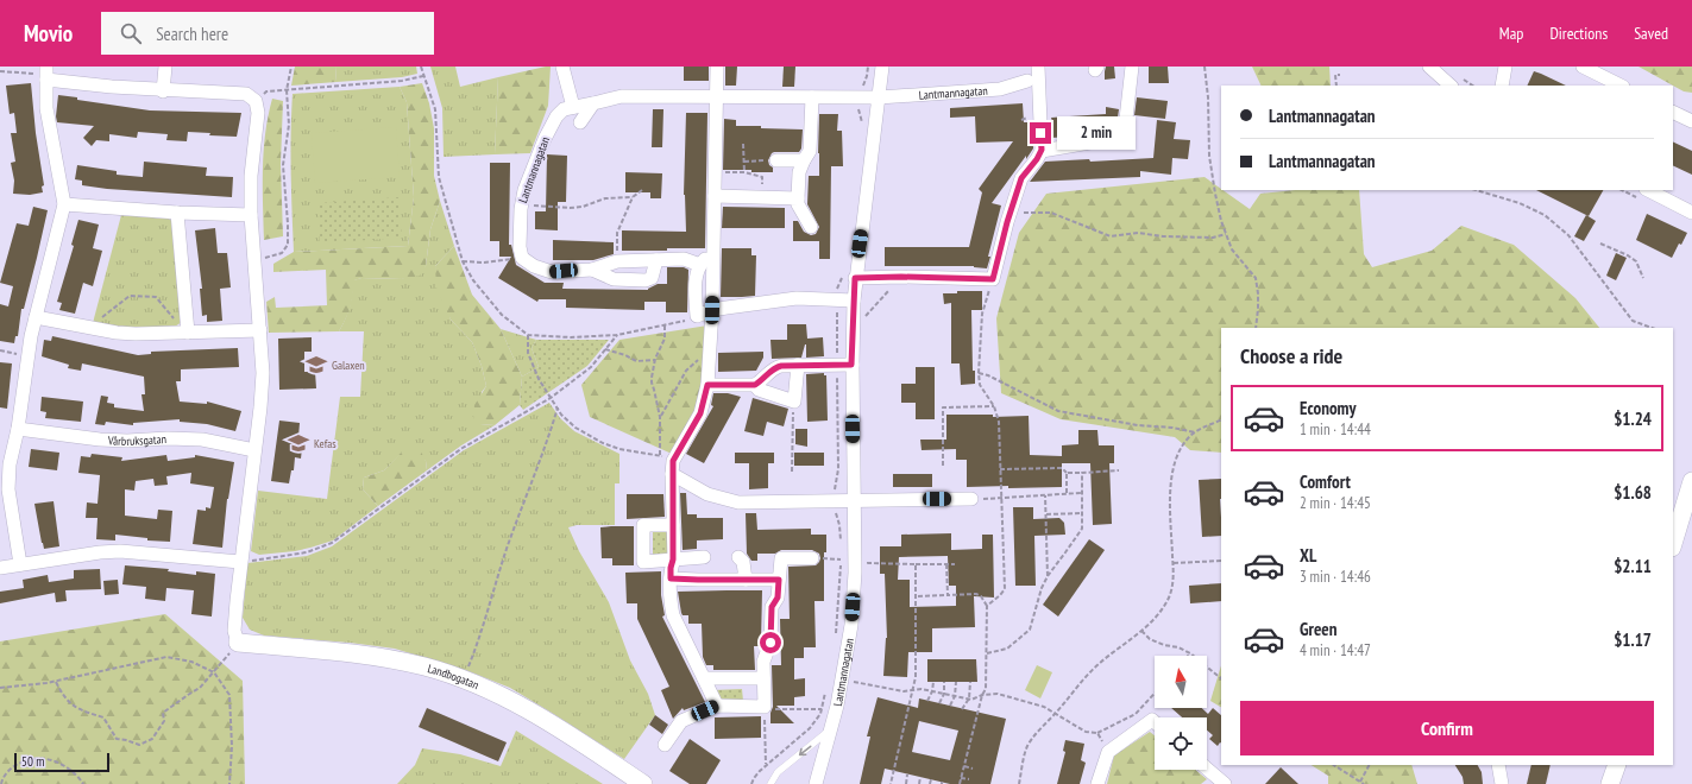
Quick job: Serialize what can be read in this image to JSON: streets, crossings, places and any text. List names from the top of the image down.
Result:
{
  "streets": {
    "street": ["Lantmannagatan", "Vårbruksgatan", "Landbogatan"]
  },
  "places": {
    "school or university": ["Galaxen", "Kefas"]
  },
  "scale_bar": "50 m",
  "north": "top",
  "page": {
    "header": "Movio",
    "search": "Search here",
    "nav": ["Map", "Directions", "Saved"],
    "banner": ["Lantmannagatan", "Lantmannagatan"],
    "bubble": "2 min",
    "heading": "Choose a ride",
    "list": [
      {
        "name": "Economy",
        "note": "1 min · 14:44",
        "value": "$1.24"
      },
      {
        "name": "Comfort",
        "note": "2 min · 14:45",
        "value": "$1.68"
      },
      {
        "name": "XL",
        "note": "3 min · 14:46",
        "value": "$2.11"
      },
      {
        "name": "Green",
        "note": "4 min · 14:47",
        "value": "$1.17"
      }
    ],
    "buttons": "Confirm",
    "scale": "50 m"
  }
}
